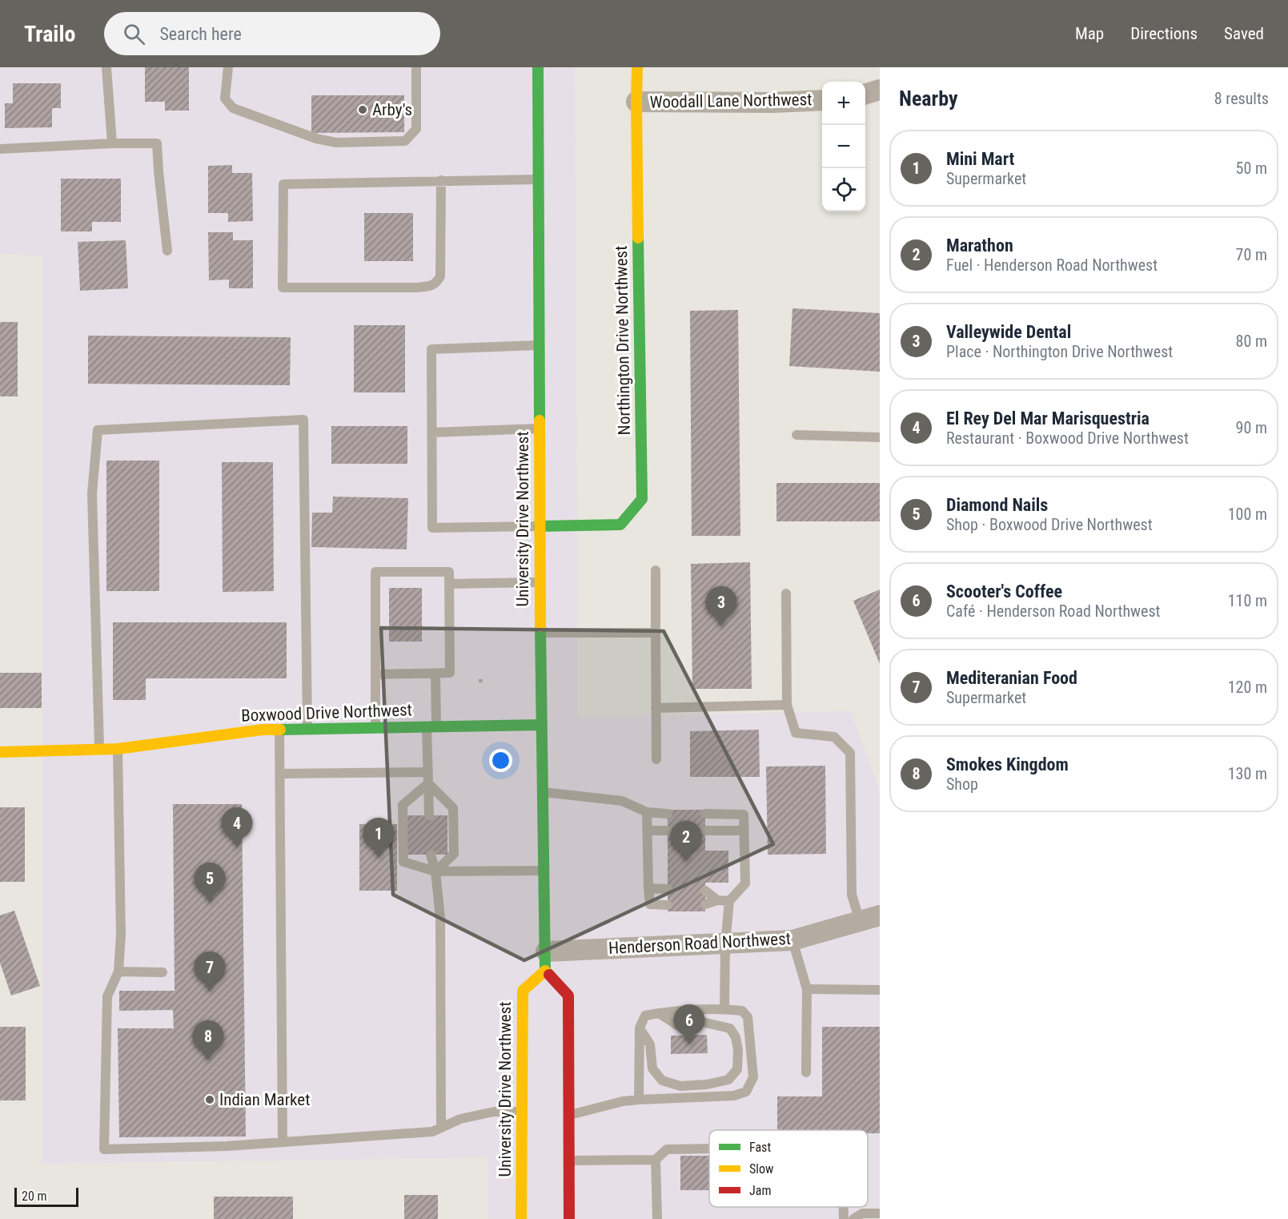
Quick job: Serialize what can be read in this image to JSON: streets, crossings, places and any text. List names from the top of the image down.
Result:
{
  "streets": {
    "main road": ["Northington Drive Northwest", "University Drive Northwest", "Boxwood Drive Northwest"],
    "street": ["Woodall Lane Northwest", "Henderson Road Northwest"]
  },
  "crossings": [
    ["Woodall Lane Northwest", "Northington Drive Northwest"],
    ["Northington Drive Northwest", "University Drive Northwest"],
    ["University Drive Northwest", "Boxwood Drive Northwest"],
    ["University Drive Northwest", "Henderson Road Northwest"]
  ],
  "places": ["Arby's", "Indian Market"],
  "legend": ["Fast", "Slow", "Jam"],
  "scale_bar": "20 m",
  "page": {
    "header": "Trailo",
    "search": "Search here",
    "nav": ["Map", "Directions", "Saved"],
    "heading": ["Nearby", "8 results"],
    "map_buttons": ["+", "−"],
    "list": [
      {
        "mark": "1",
        "name": "Mini Mart",
        "note": "Supermarket",
        "value": "50 m"
      },
      {
        "mark": "2",
        "name": "Marathon",
        "note": "Fuel · Henderson Road Northwest",
        "value": "70 m"
      },
      {
        "mark": "3",
        "name": "Valleywide Dental",
        "note": "Place · Northington Drive Northwest",
        "value": "80 m"
      },
      {
        "mark": "4",
        "name": "El Rey Del Mar Marisquestria",
        "note": "Restaurant · Boxwood Drive Northwest",
        "value": "90 m"
      },
      {
        "mark": "5",
        "name": "Diamond Nails",
        "note": "Shop · Boxwood Drive Northwest",
        "value": "100 m"
      },
      {
        "mark": "6",
        "name": "Scooter's Coffee",
        "note": "Café · Henderson Road Northwest",
        "value": "110 m"
      },
      {
        "mark": "7",
        "name": "Mediteranian Food",
        "note": "Supermarket",
        "value": "120 m"
      },
      {
        "mark": "8",
        "name": "Smokes Kingdom",
        "note": "Shop",
        "value": "130 m"
      }
    ],
    "pins": [
      "3",
      "4",
      "1",
      "2",
      "5",
      "7",
      "6",
      "8"
    ],
    "scale": "20 m"
  }
}
